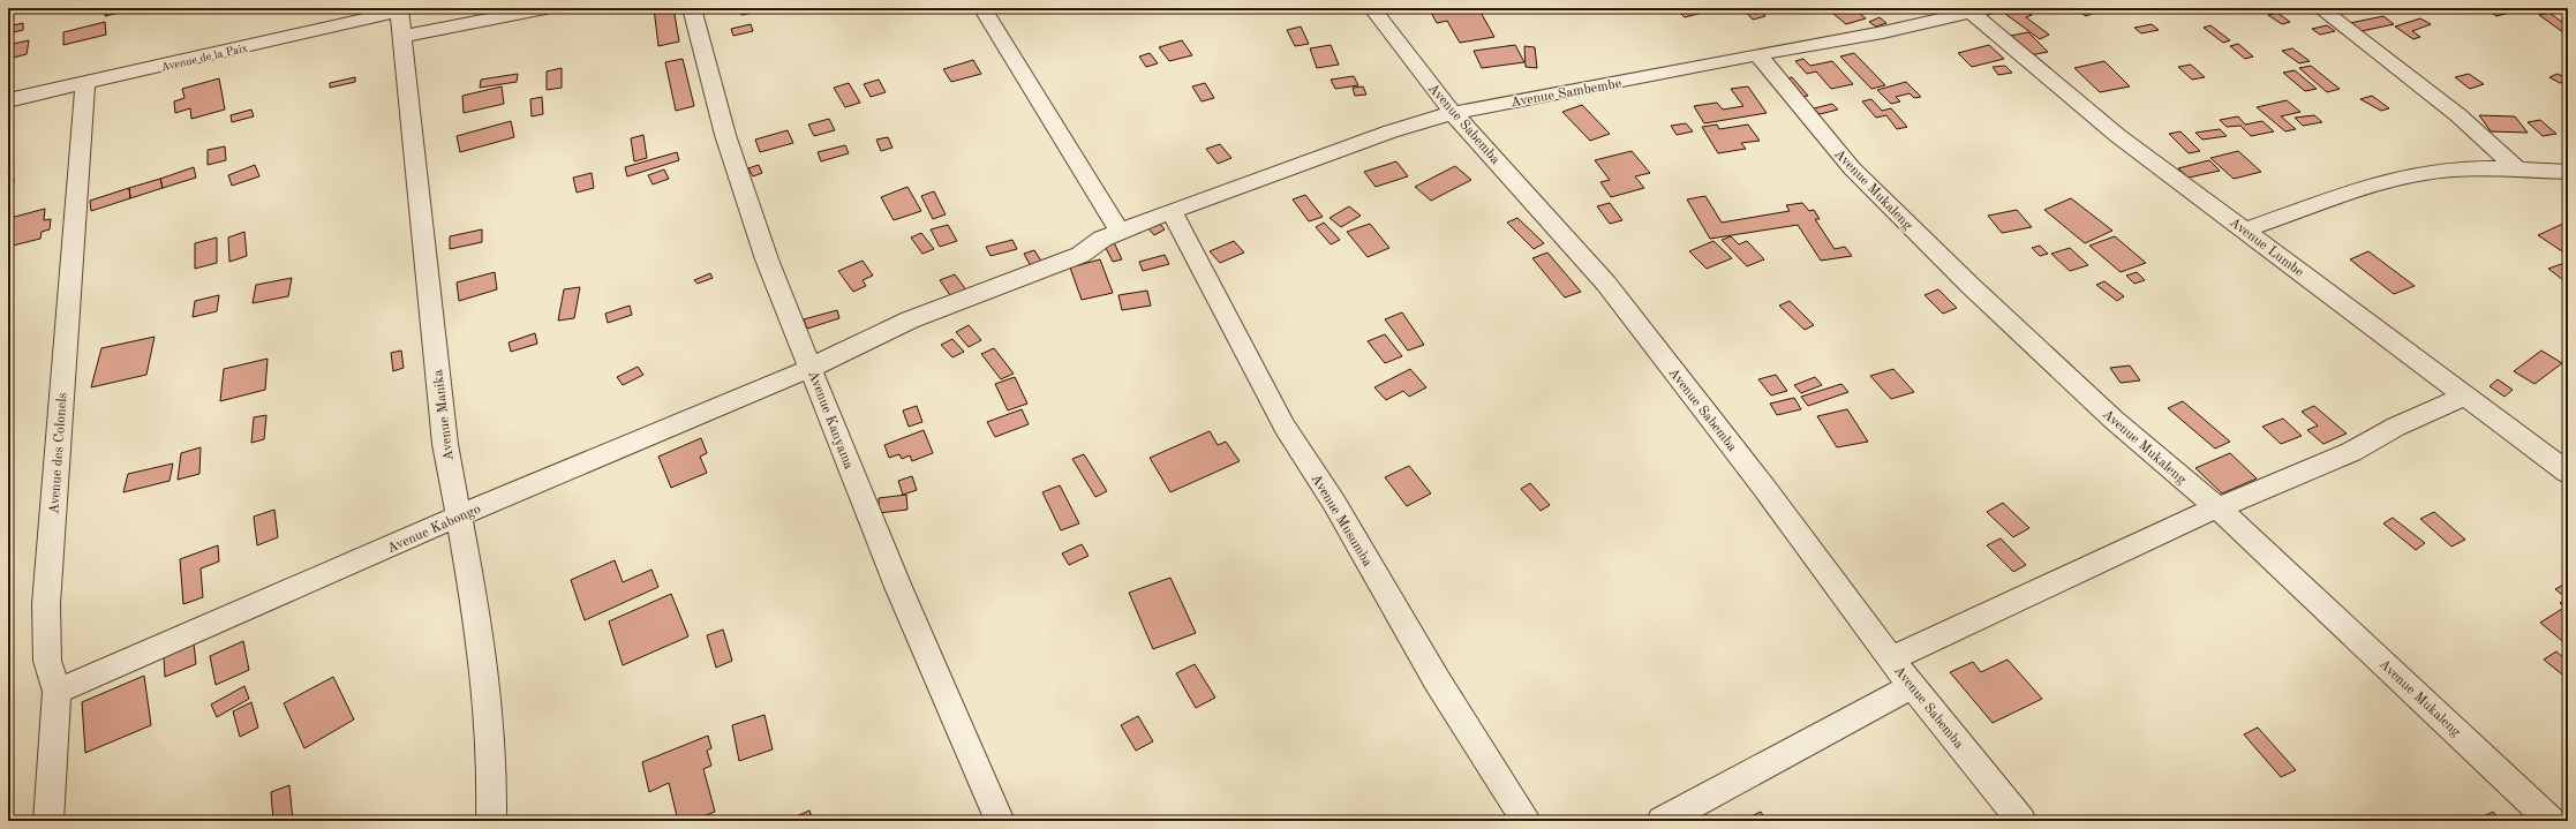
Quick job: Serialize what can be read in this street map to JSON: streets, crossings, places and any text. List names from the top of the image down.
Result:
{
  "streets": {
    "street": [
      "Avenue de la Paix",
      "Avenue Sambembe",
      "Avenue Sabemba",
      "Avenue Mukaleng",
      "Avenue Lumbe",
      "Avenue Manika",
      "Avenue Kanyama",
      "Avenue des Colonels",
      "Avenue Musumba",
      "Avenue Kabongo"
    ]
  },
  "crossings": [
    ["Avenue de la Paix", "Avenue Manika"],
    ["Avenue de la Paix", "Avenue des Colonels"],
    ["Avenue Sambembe", "Avenue Sabemba"],
    ["Avenue Sambembe", "Avenue Mukaleng"],
    ["Avenue Sambembe", "Avenue Lumbe"],
    ["Avenue Sambembe", "Avenue Musumba"],
    ["Avenue Sambembe", "Avenue Kabongo"],
    ["Avenue Manika", "Avenue Kabongo"],
    ["Avenue Kanyama", "Avenue Kabongo"],
    ["Avenue des Colonels", "Avenue Kabongo"]
  ]
}
